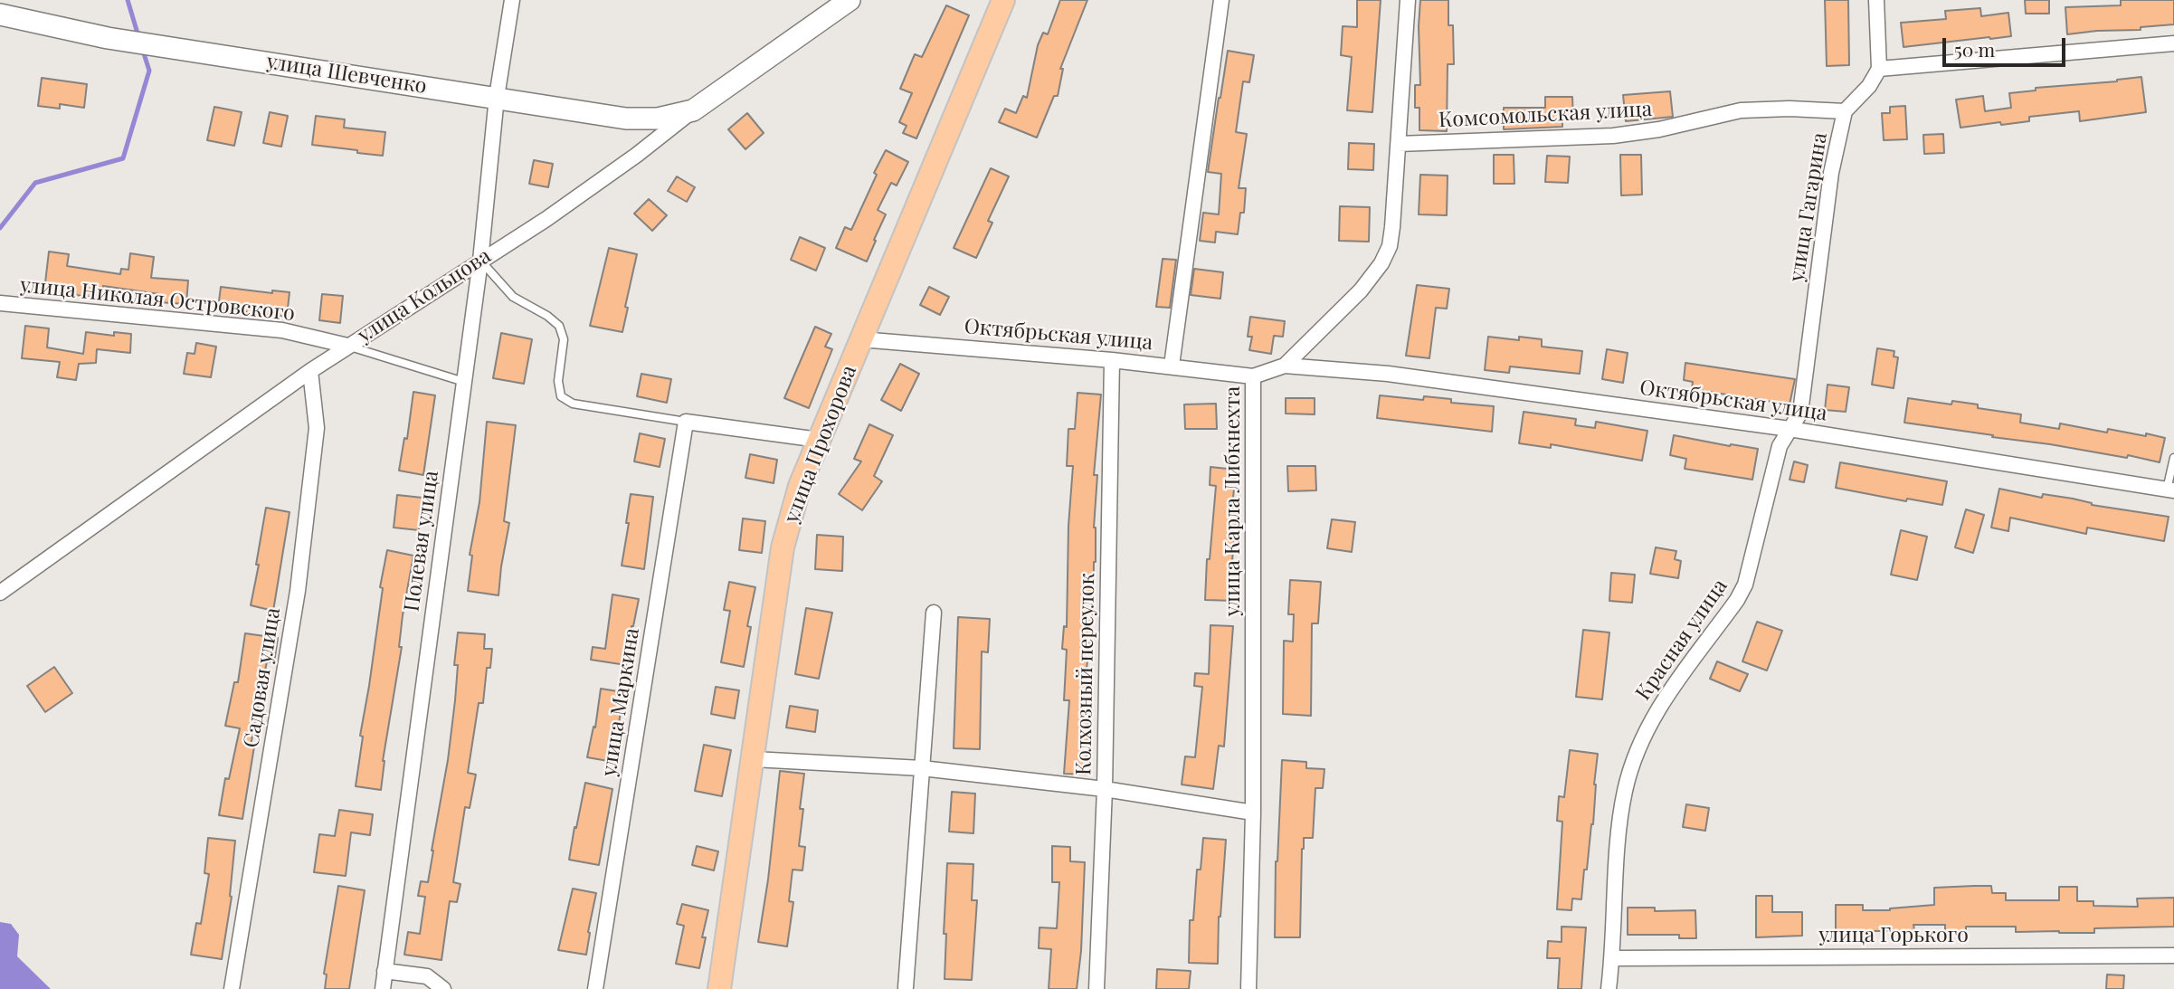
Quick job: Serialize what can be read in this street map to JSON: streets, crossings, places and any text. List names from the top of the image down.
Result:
{
  "streets": {
    "main road": ["улица Шевченко", "улица Кольцова", "улица Прохорова"],
    "street": [
      "Комсомольская улица",
      "улица Гагарина",
      "улица Николая Островского",
      "Октябрьская улица",
      "улица Карла Либкнехта",
      "Полевая улица",
      "Красная улица",
      "Колхозный переулок",
      "Садовая улица",
      "улица Маркина",
      "улица Горького"
    ]
  },
  "crossings": [
    ["улица Шевченко", "улица Кольцова"],
    ["улица Шевченко", "Полевая улица"],
    ["Комсомольская улица", "улица Гагарина"],
    ["Комсомольская улица", "улица Карла Либкнехта"],
    ["улица Гагарина", "Октябрьская улица"],
    ["улица Гагарина", "Красная улица"],
    ["улица Кольцова", "улица Николая Островского"],
    ["улица Кольцова", "Полевая улица"],
    ["улица Кольцова", "Садовая улица"],
    ["Октябрьская улица", "улица Прохорова"],
    ["Октябрьская улица", "улица Карла Либкнехта"],
    ["Октябрьская улица", "Красная улица"],
    ["Октябрьская улица", "Колхозный переулок"],
    ["Красная улица", "улица Горького"]
  ],
  "scale_bar": "50 m"
}
